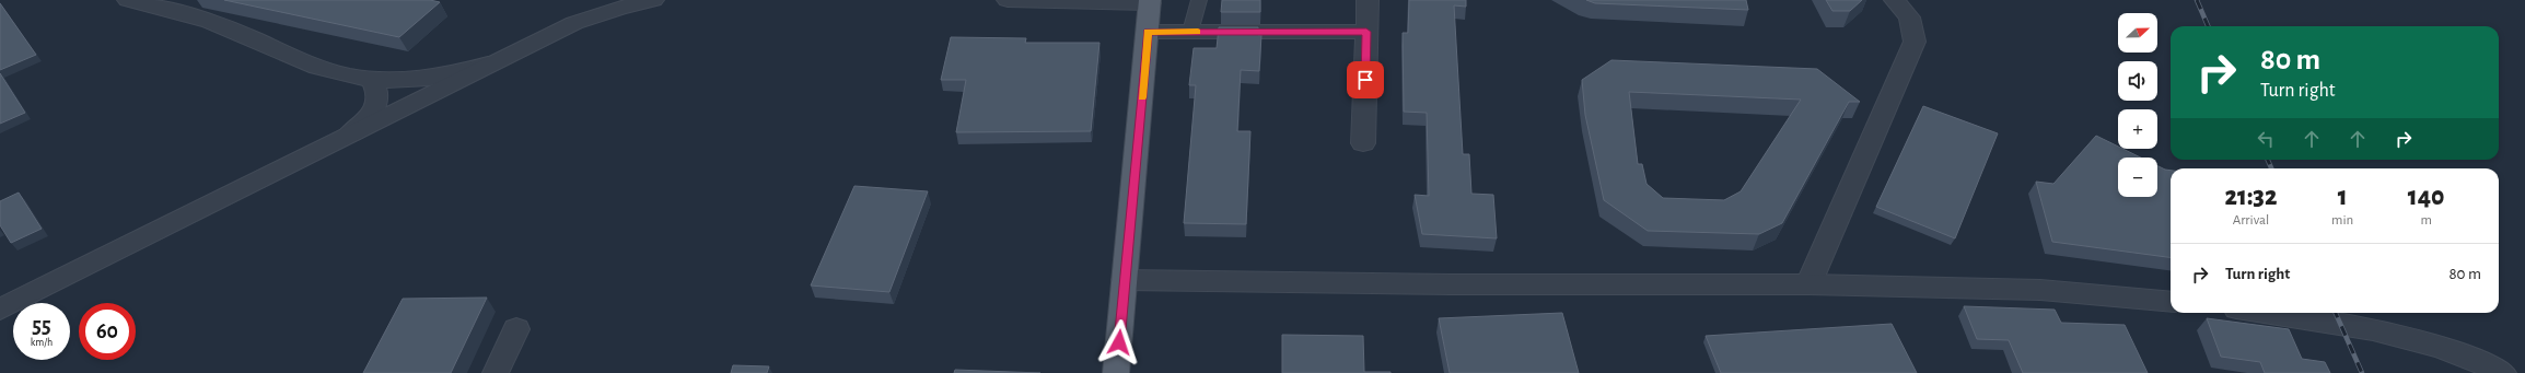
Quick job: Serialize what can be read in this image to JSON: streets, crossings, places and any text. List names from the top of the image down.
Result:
{
  "north": "right",
  "page": {
    "map_buttons": ["+", "−"],
    "turn": ["80 m", "Turn right"],
    "eta": [
      "21:32",
      "Arrival",
      "1",
      "min",
      "140",
      "m"
    ],
    "list": [
      {
        "name": "Turn right",
        "value": "80 m"
      }
    ],
    "speed": "55 km/h",
    "limit": "60"
  }
}
